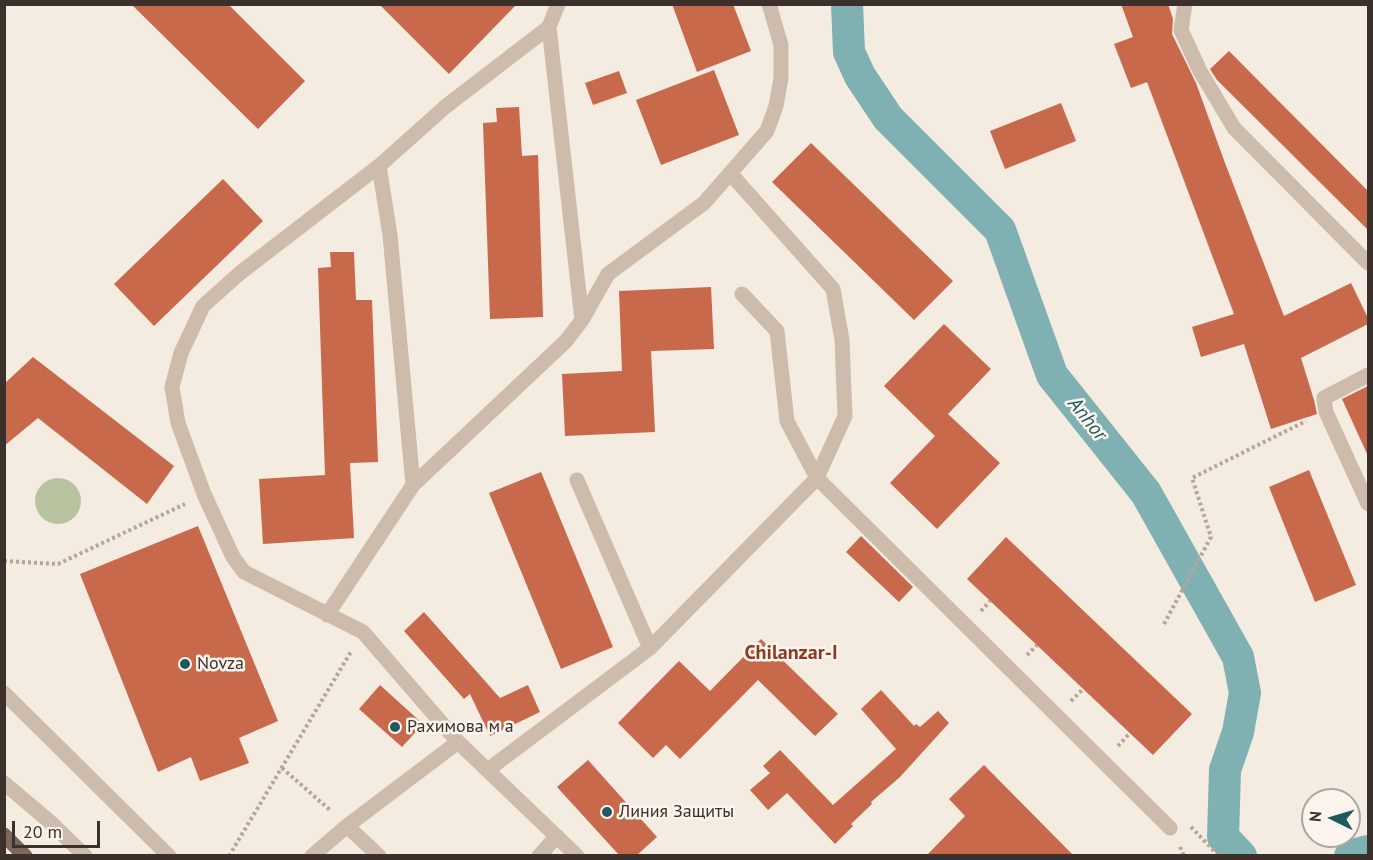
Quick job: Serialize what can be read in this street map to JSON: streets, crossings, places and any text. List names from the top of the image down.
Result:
{
  "districts": ["Chilanzar-I"],
  "water": ["Anhor"],
  "places": ["Novza", "Рахимова м а", "Линия Защиты"],
  "scale_bar": "20 m",
  "north": "left"
}
